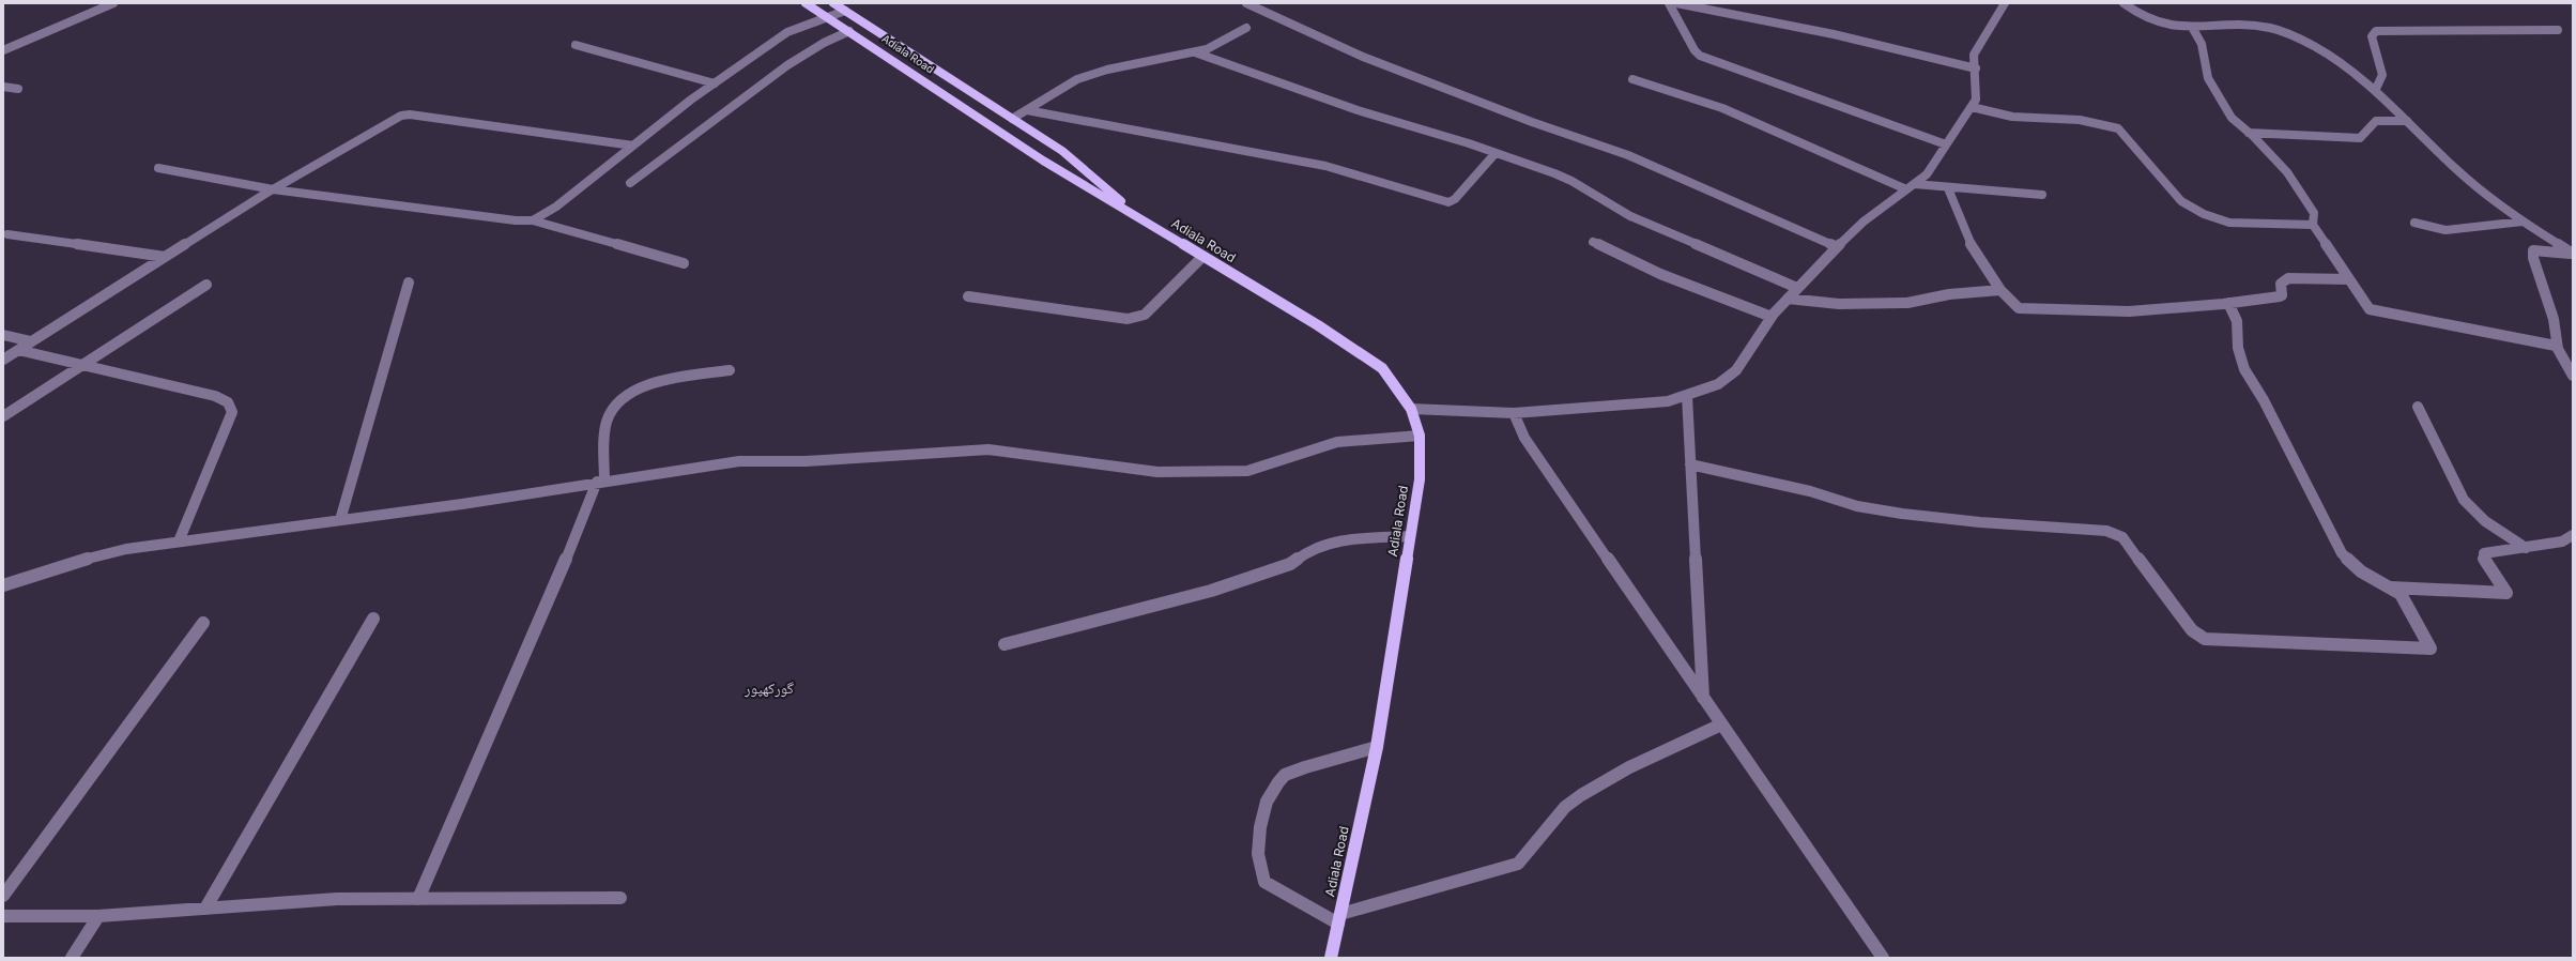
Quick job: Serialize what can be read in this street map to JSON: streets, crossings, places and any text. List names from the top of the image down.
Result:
{
  "streets": {
    "main road": ["Adiala Road"]
  },
  "districts": ["گورکھپور"]
}
